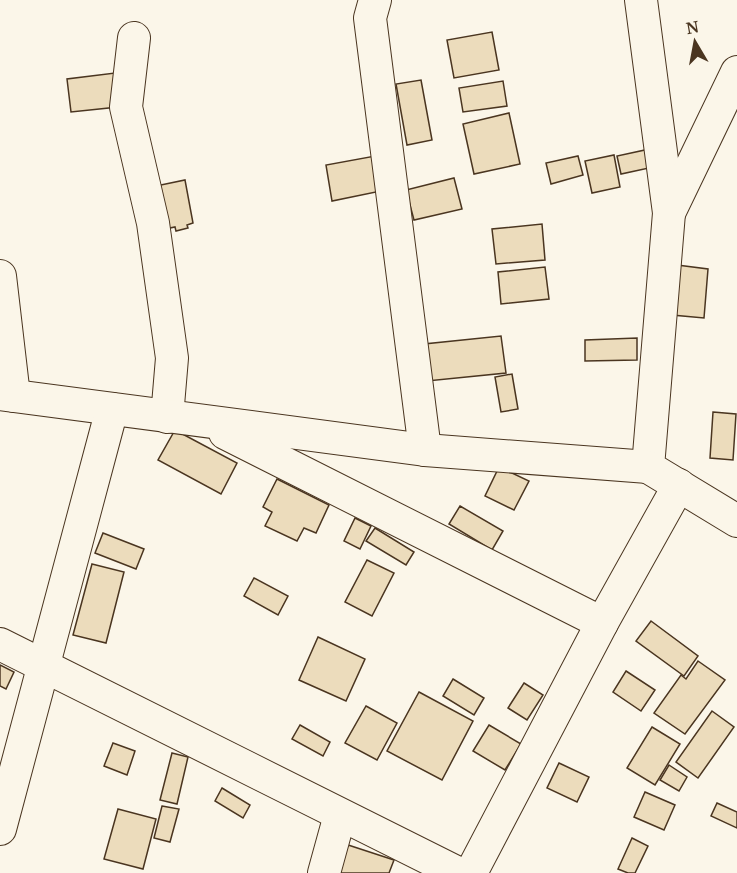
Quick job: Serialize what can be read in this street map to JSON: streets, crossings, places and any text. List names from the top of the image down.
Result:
{
  "north": "top"
}
